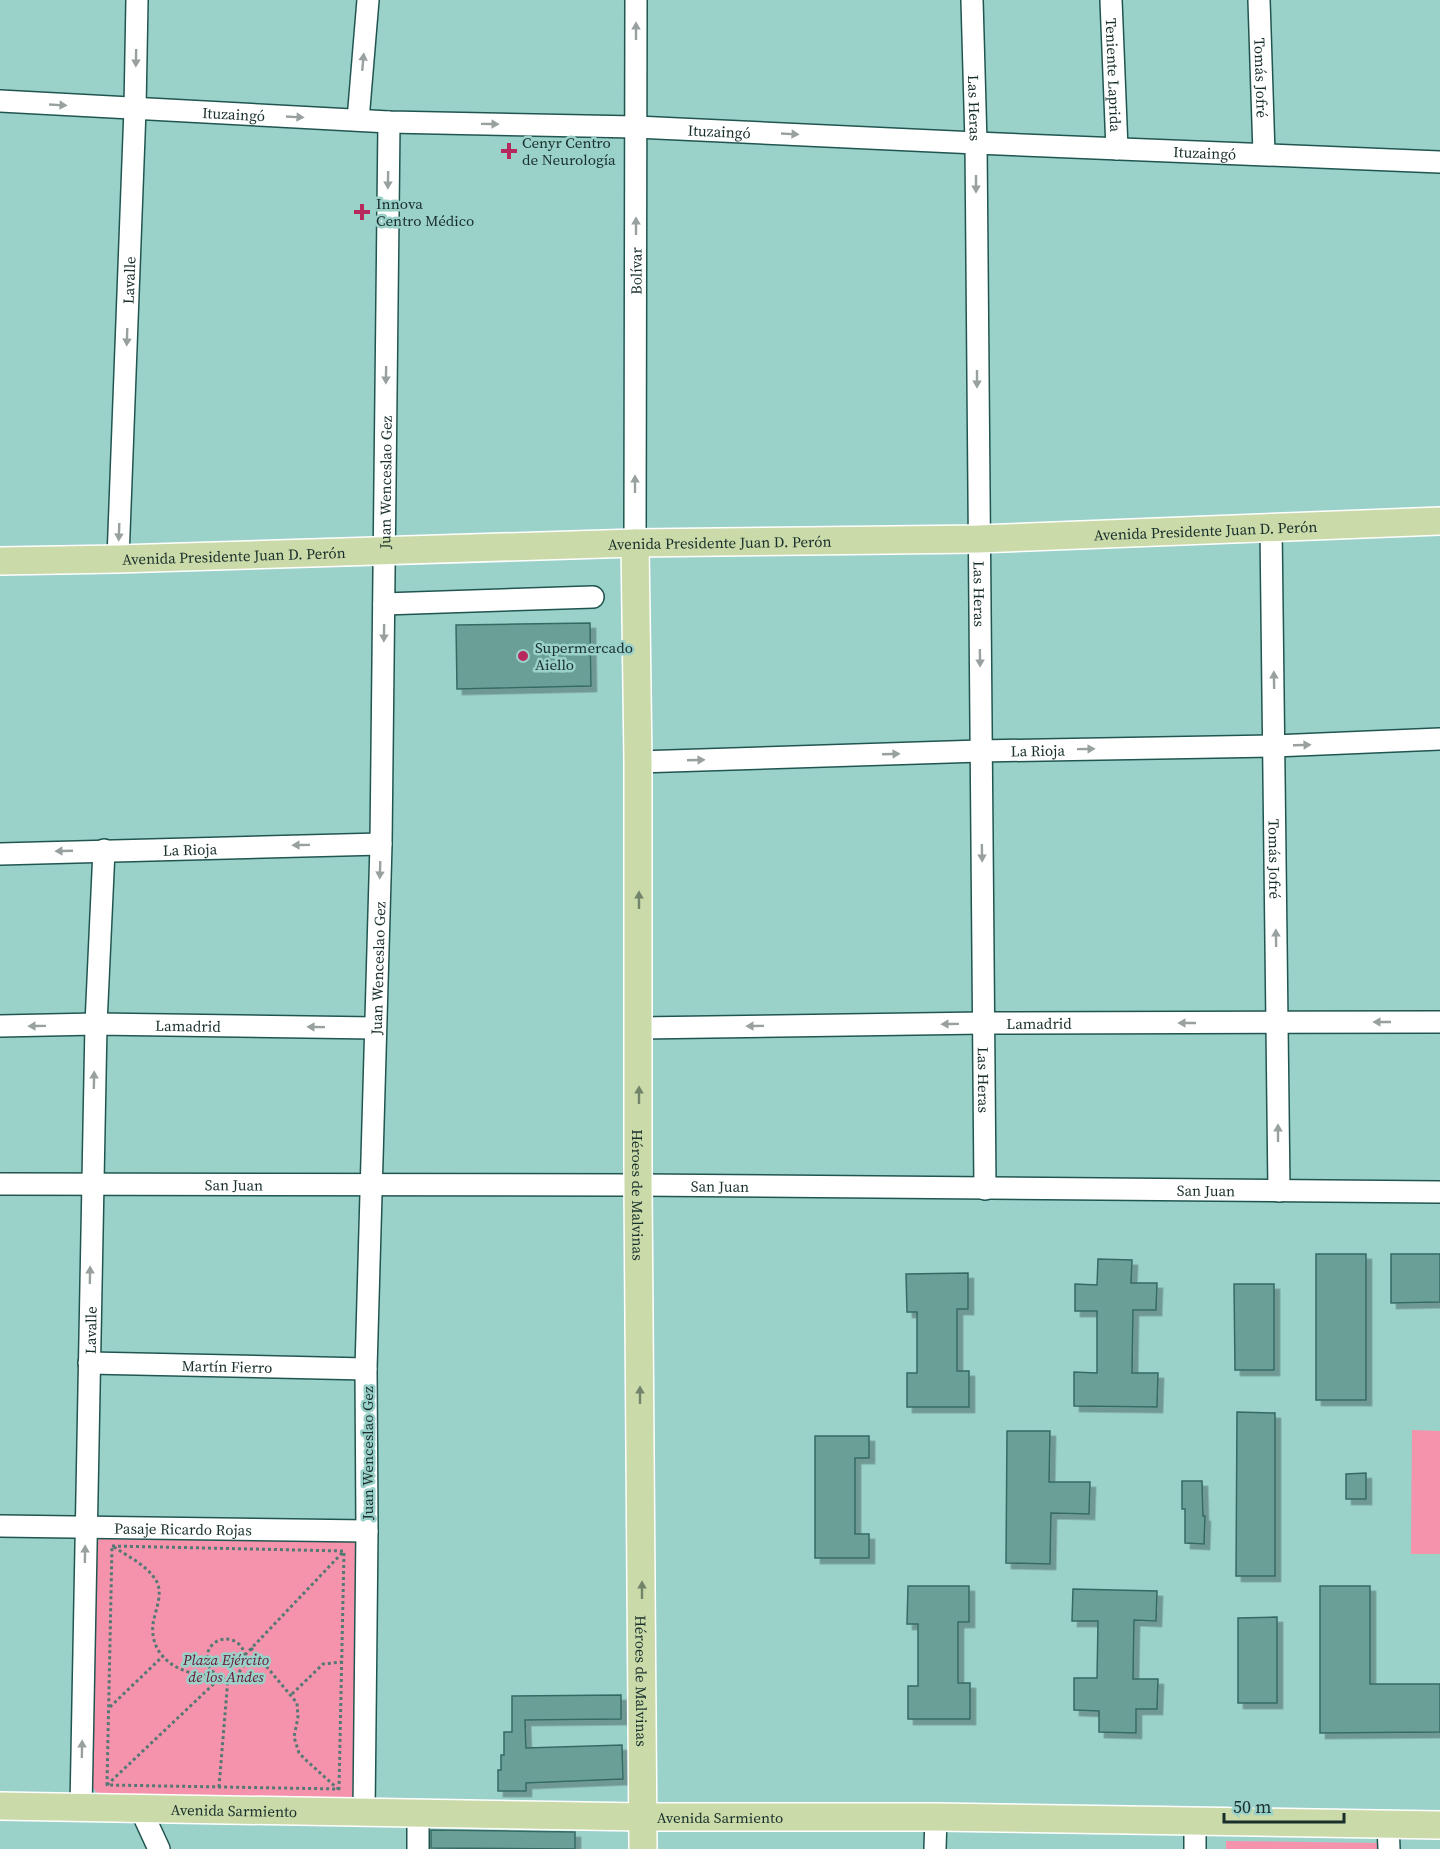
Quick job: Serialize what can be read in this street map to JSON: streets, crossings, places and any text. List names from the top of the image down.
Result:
{
  "streets": {
    "main road": ["Avenida Presidente Juan D. Perón", "Héroes de Malvinas", "Avenida Sarmiento"],
    "street": [
      "Teniente Laprida",
      "Tomás Jofré",
      "Las Heras",
      "Ituzaingó",
      "Bolívar",
      "Lavalle",
      "Juan Wenceslao Gez",
      "La Rioja",
      "Lamadrid",
      "San Juan",
      "Martín Fierro",
      "Pasaje Ricardo Rojas"
    ]
  },
  "crossings": [
    ["Teniente Laprida", "Ituzaingó"],
    ["Tomás Jofré", "Ituzaingó"],
    ["Tomás Jofré", "Avenida Presidente Juan D. Perón"],
    ["Tomás Jofré", "La Rioja"],
    ["Tomás Jofré", "Lamadrid"],
    ["Tomás Jofré", "San Juan"],
    ["Las Heras", "Ituzaingó"],
    ["Las Heras", "Avenida Presidente Juan D. Perón"],
    ["Las Heras", "La Rioja"],
    ["Las Heras", "Lamadrid"],
    ["Las Heras", "San Juan"],
    ["Ituzaingó", "Bolívar"],
    ["Ituzaingó", "Lavalle"],
    ["Ituzaingó", "Juan Wenceslao Gez"],
    ["Bolívar", "Avenida Presidente Juan D. Perón"],
    ["Bolívar", "Héroes de Malvinas"],
    ["Lavalle", "Avenida Presidente Juan D. Perón"],
    ["Lavalle", "La Rioja"],
    ["Lavalle", "Lamadrid"],
    ["Lavalle", "San Juan"],
    ["Lavalle", "Martín Fierro"],
    ["Lavalle", "Pasaje Ricardo Rojas"],
    ["Lavalle", "Avenida Sarmiento"],
    ["Juan Wenceslao Gez", "Avenida Presidente Juan D. Perón"],
    ["Juan Wenceslao Gez", "La Rioja"],
    ["Juan Wenceslao Gez", "Lamadrid"],
    ["Juan Wenceslao Gez", "San Juan"],
    ["Juan Wenceslao Gez", "Martín Fierro"],
    ["Juan Wenceslao Gez", "Pasaje Ricardo Rojas"],
    ["Juan Wenceslao Gez", "Avenida Sarmiento"],
    ["Avenida Presidente Juan D. Perón", "Héroes de Malvinas"],
    ["La Rioja", "Héroes de Malvinas"],
    ["Lamadrid", "Héroes de Malvinas"],
    ["San Juan", "Héroes de Malvinas"],
    ["Héroes de Malvinas", "Avenida Sarmiento"]
  ],
  "one_way": [
    "Tomás Jofré",
    "Las Heras",
    "Ituzaingó",
    "Bolívar",
    "Juan Wenceslao Gez",
    "Lamadrid",
    "Héroes de Malvinas"
  ],
  "parks": ["Plaza Ejército de los Andes"],
  "places": {
    "health": ["Cenyr Centro de Neurología", "Innova Centro Médico"],
    "other": ["Supermercado Aiello"]
  },
  "scale_bar": "50 m"
}
